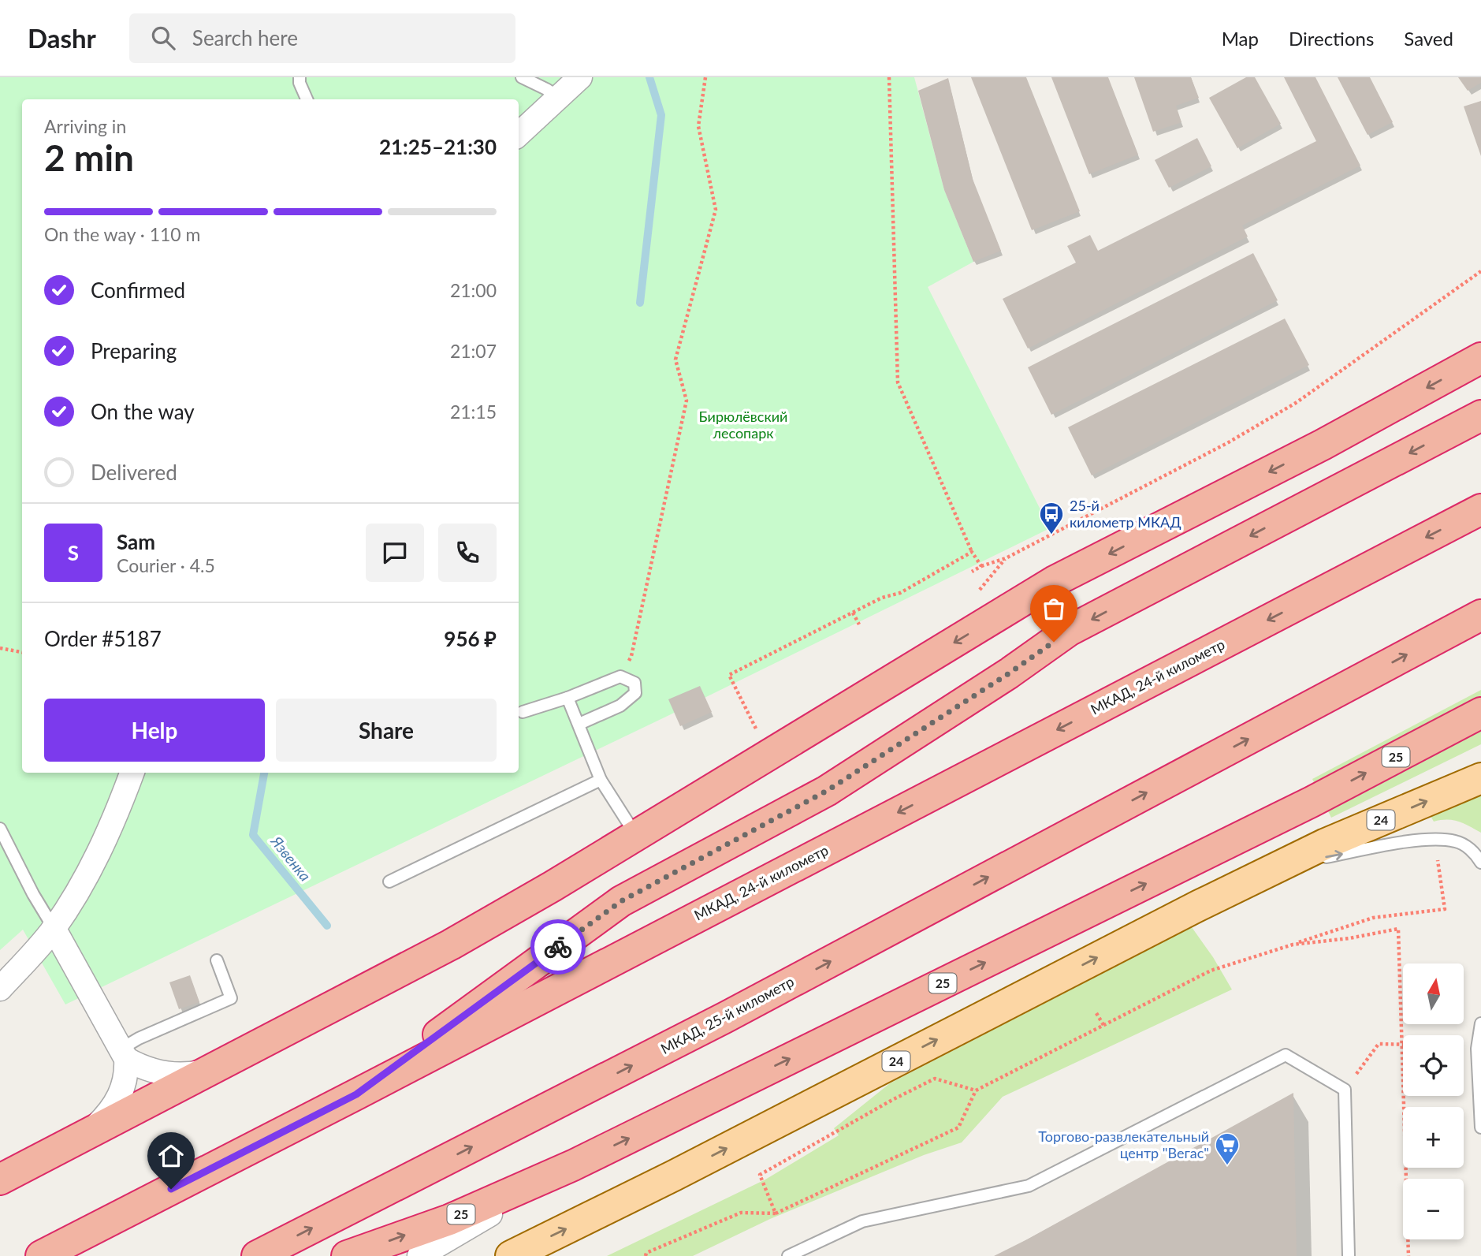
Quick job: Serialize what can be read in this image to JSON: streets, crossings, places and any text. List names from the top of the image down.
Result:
{
  "streets": {
    "highway": ["МКАД, 24-й километр", "25", "МКАД, 25-й километр"],
    "main road": ["24"]
  },
  "water": ["Язвенка"],
  "parks": ["Бирюлёвский лесопарк"],
  "places": {
    "bus stop": ["25-й километр МКАД"],
    "supermarket": ["Торгово-развлекательный центр \"Вегас\""]
  },
  "north": "top",
  "page": {
    "header": "Dashr",
    "search": "Search here",
    "nav": ["Map", "Directions", "Saved"],
    "heading": ["2 min", "Arriving in", "21:25–21:30"],
    "panel": [
      "Sam",
      "Courier · 4.5",
      "Order #5187",
      "956 ₽"
    ],
    "bar": "On the way · 110 m",
    "list": [
      ["Confirmed", "21:00"],
      ["Preparing", "21:07"],
      ["On the way", "21:15"],
      "Delivered"
    ],
    "round": "S",
    "buttons": ["Help", "Share"],
    "map_buttons": ["+", "−"]
  }
}
